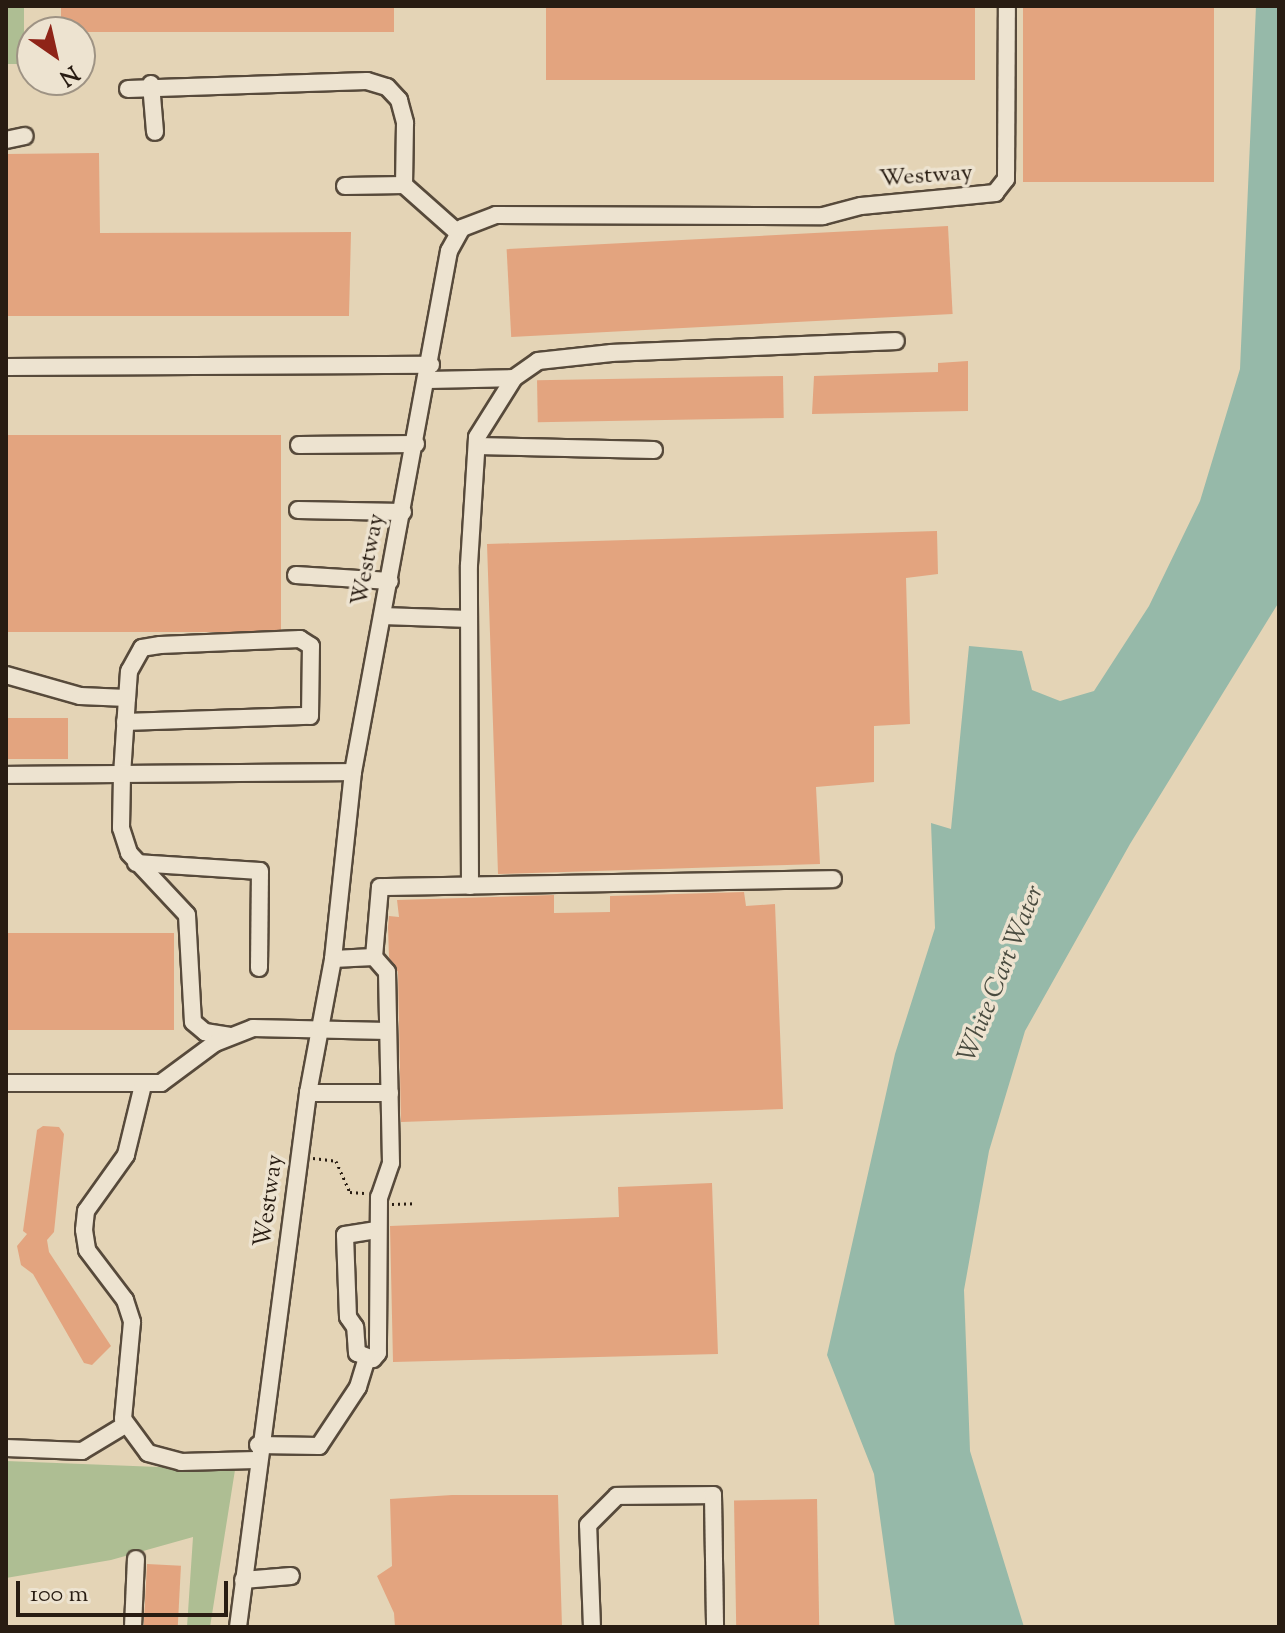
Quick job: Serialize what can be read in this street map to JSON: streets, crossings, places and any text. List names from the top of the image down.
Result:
{
  "streets": {
    "lane": ["Westway"]
  },
  "water": ["White Cart Water"],
  "scale_bar": "100 m",
  "north": "bottom right"
}
